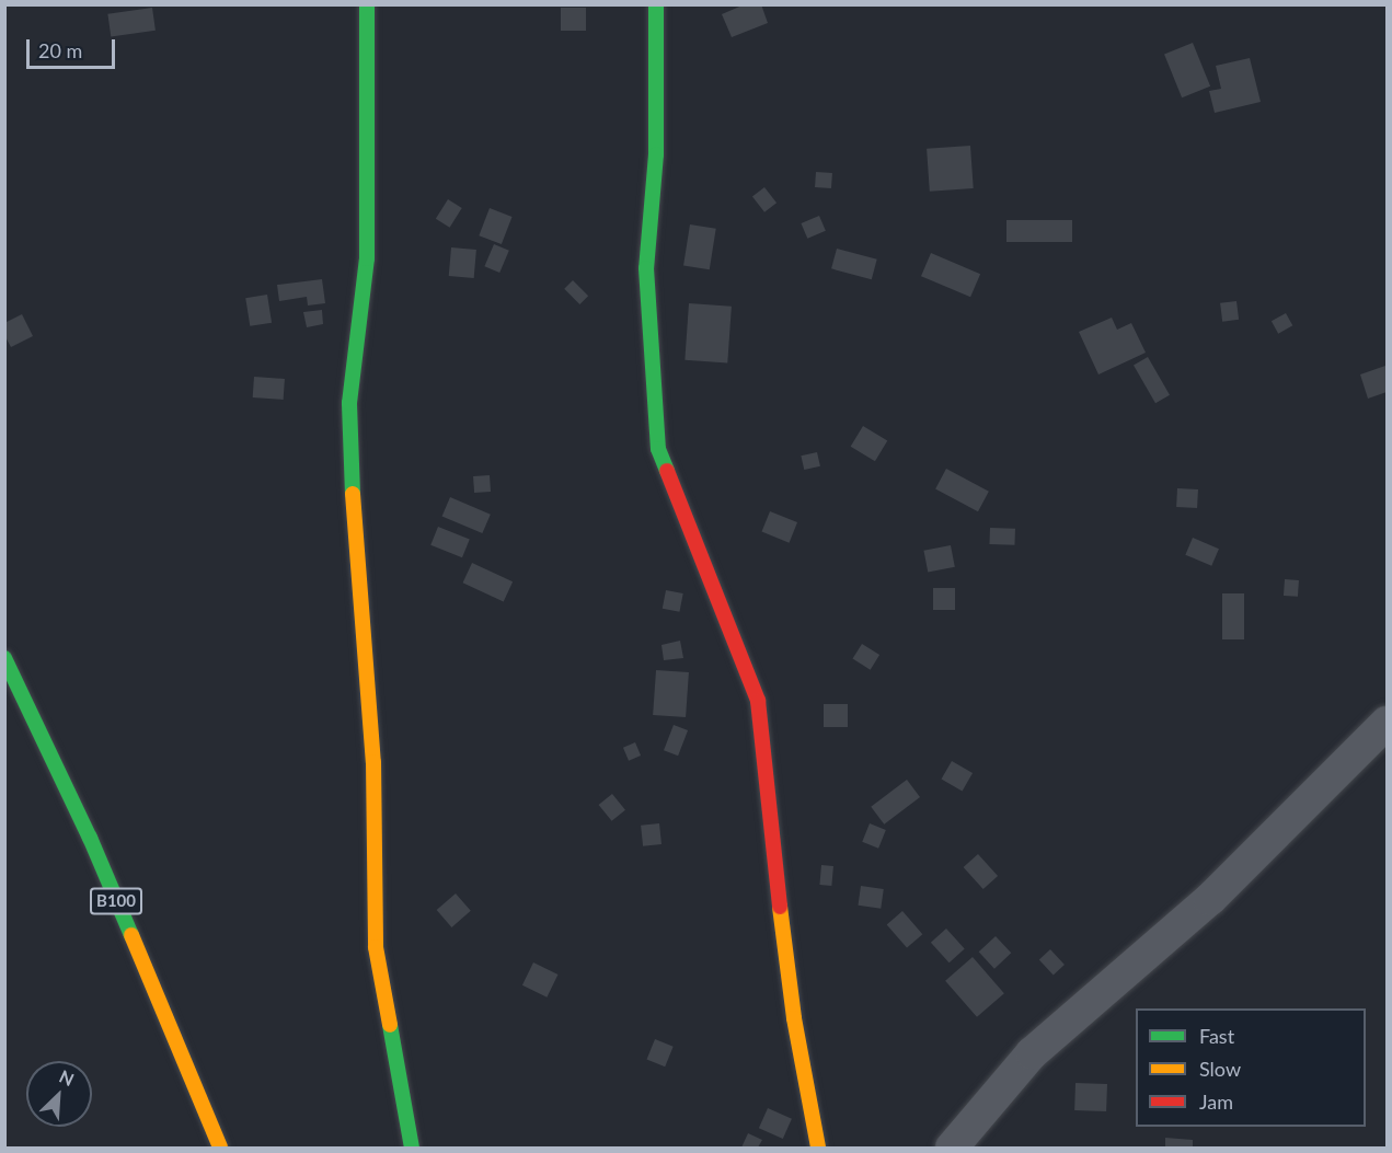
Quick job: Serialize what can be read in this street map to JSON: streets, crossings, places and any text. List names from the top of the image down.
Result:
{
  "streets": {
    "main road": ["B100"]
  },
  "legend": ["Fast", "Slow", "Jam"],
  "scale_bar": "20 m",
  "north": "top right"
}
